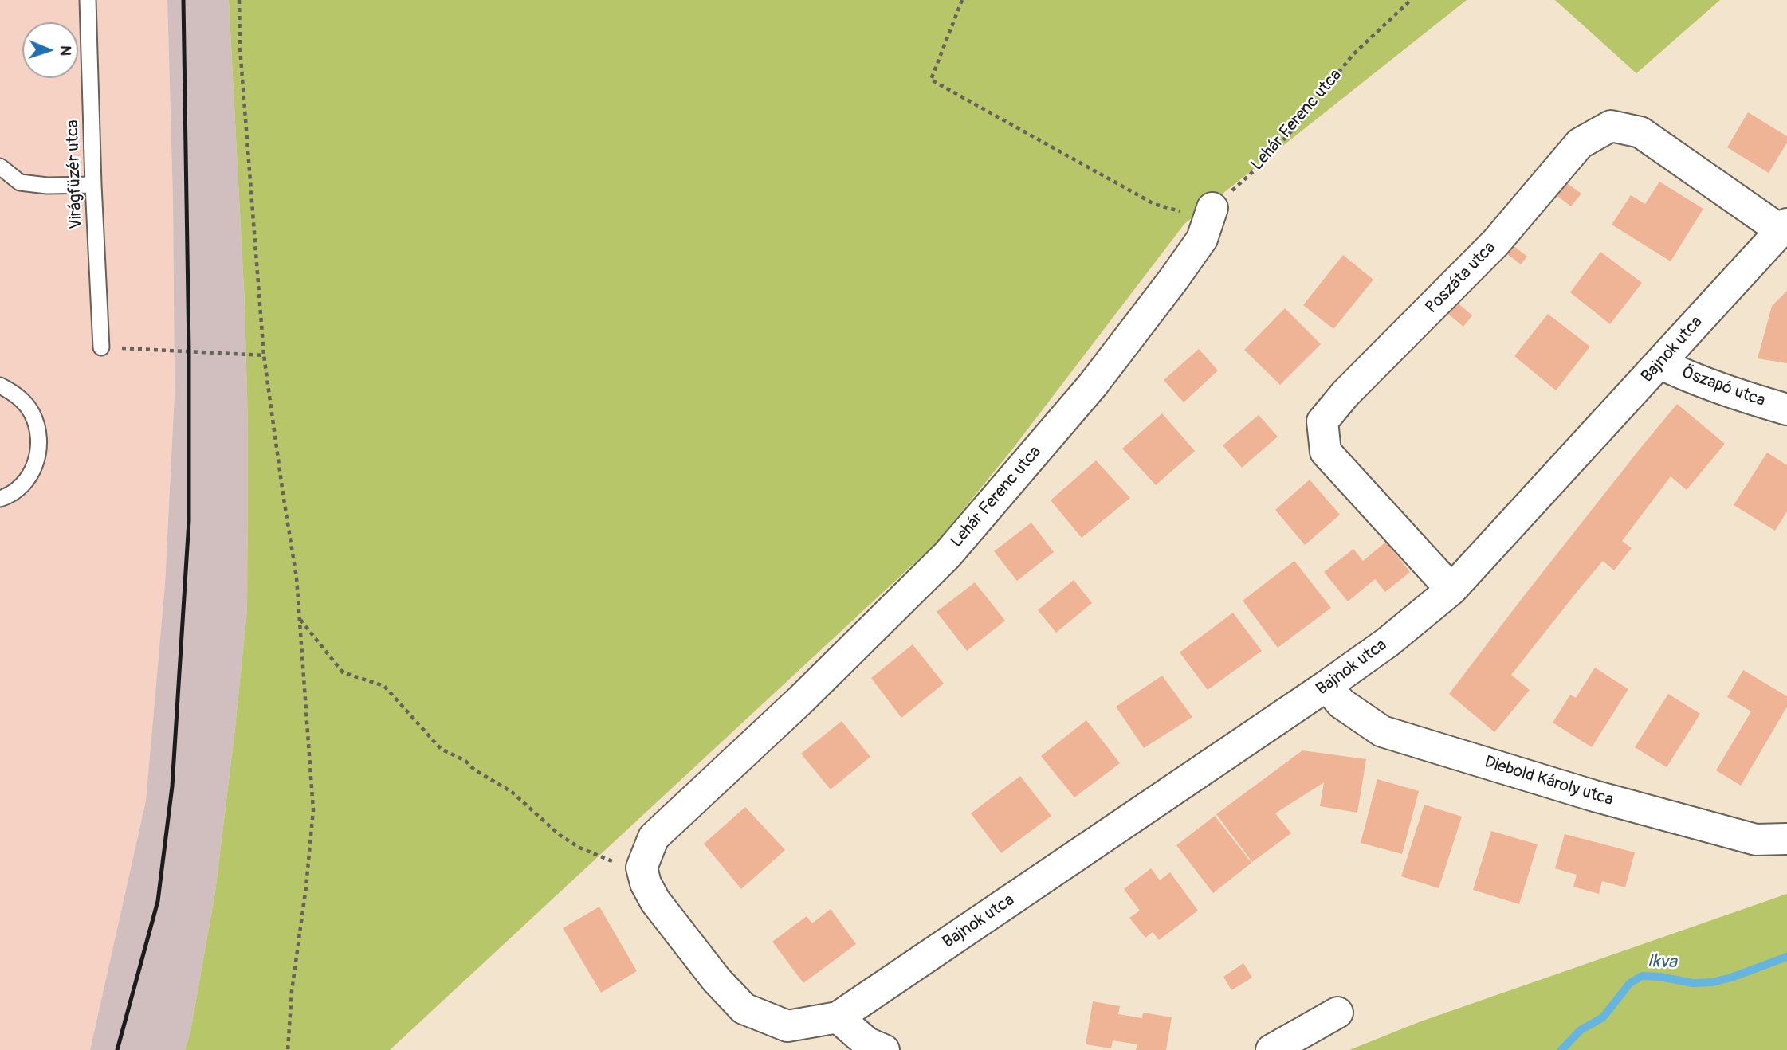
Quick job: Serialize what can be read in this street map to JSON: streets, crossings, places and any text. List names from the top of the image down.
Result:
{
  "streets": {
    "street": [
      "Lehár Ferenc utca",
      "Poszáta utca",
      "Bajnok utca",
      "Őszapó utca",
      "Diebold Károly utca"
    ],
    "lane": ["Virágfüzér utca"]
  },
  "crossings": [
    ["Lehár Ferenc utca", "Bajnok utca"],
    ["Poszáta utca", "Bajnok utca"],
    ["Bajnok utca", "Őszapó utca"],
    ["Bajnok utca", "Diebold Károly utca"]
  ],
  "water": ["Ikva"],
  "north": "right"
}
